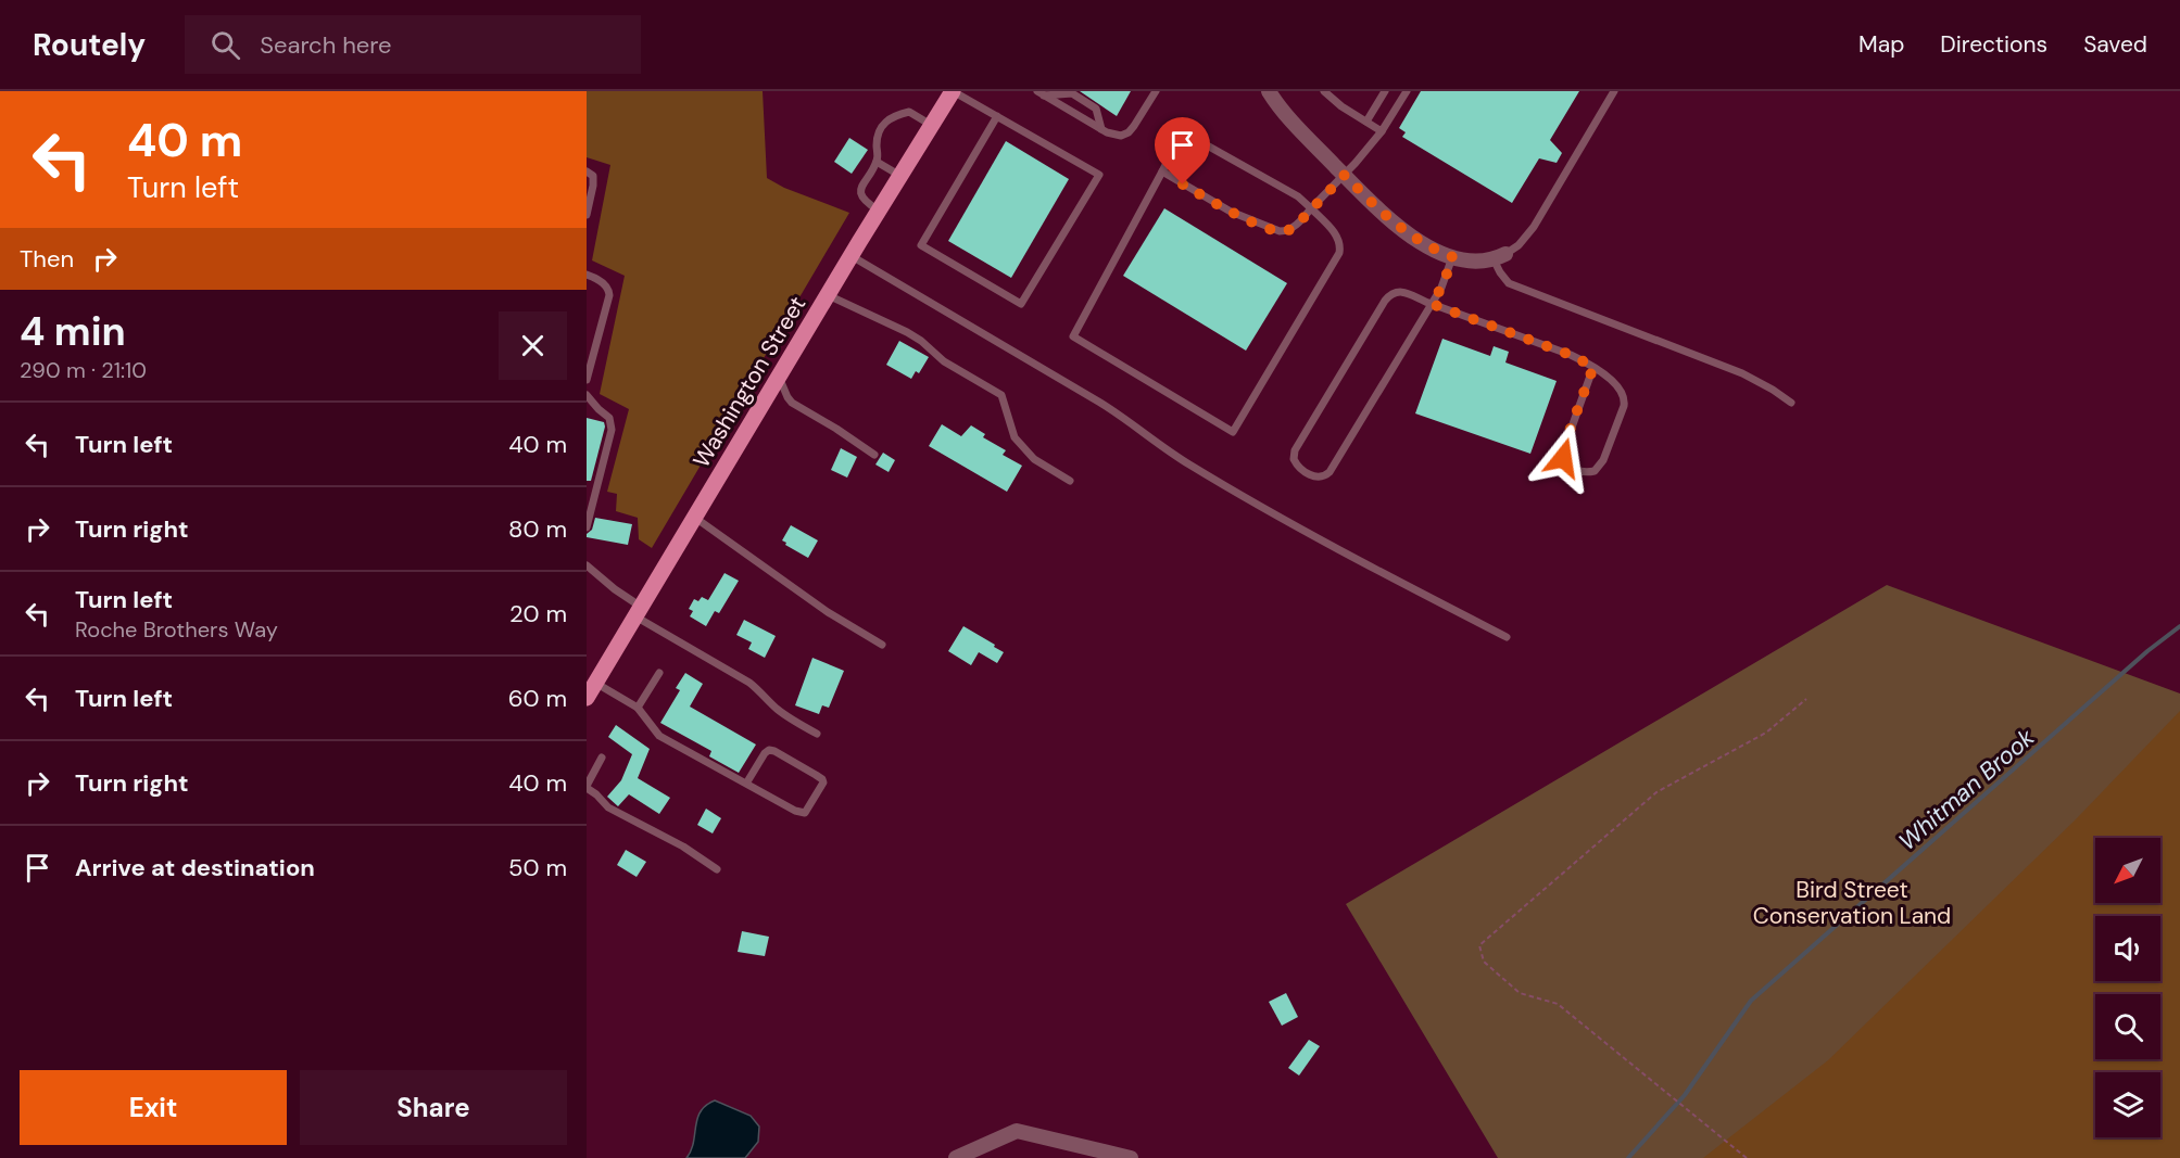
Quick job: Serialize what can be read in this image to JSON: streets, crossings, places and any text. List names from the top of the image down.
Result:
{
  "streets": {
    "main road": ["Washington Street"]
  },
  "water": ["Whitman Brook"],
  "parks": ["Bird Street Conservation Land"],
  "north": "bottom left",
  "page": {
    "header": "Routely",
    "search": "Search here",
    "nav": ["Map", "Directions", "Saved"],
    "turn": ["40 m", "Turn left"],
    "then": "Then",
    "heading": ["4 min", "290 m · 21:10"],
    "list": [
      {
        "name": "Turn left",
        "value": "40 m"
      },
      {
        "name": "Turn right",
        "value": "80 m"
      },
      {
        "name": "Turn left",
        "note": "Roche Brothers Way",
        "value": "20 m"
      },
      {
        "name": "Turn left",
        "value": "60 m"
      },
      {
        "name": "Turn right",
        "value": "40 m"
      },
      {
        "name": "Arrive at destination",
        "value": "50 m"
      }
    ],
    "buttons": ["Exit", "Share"]
  }
}
